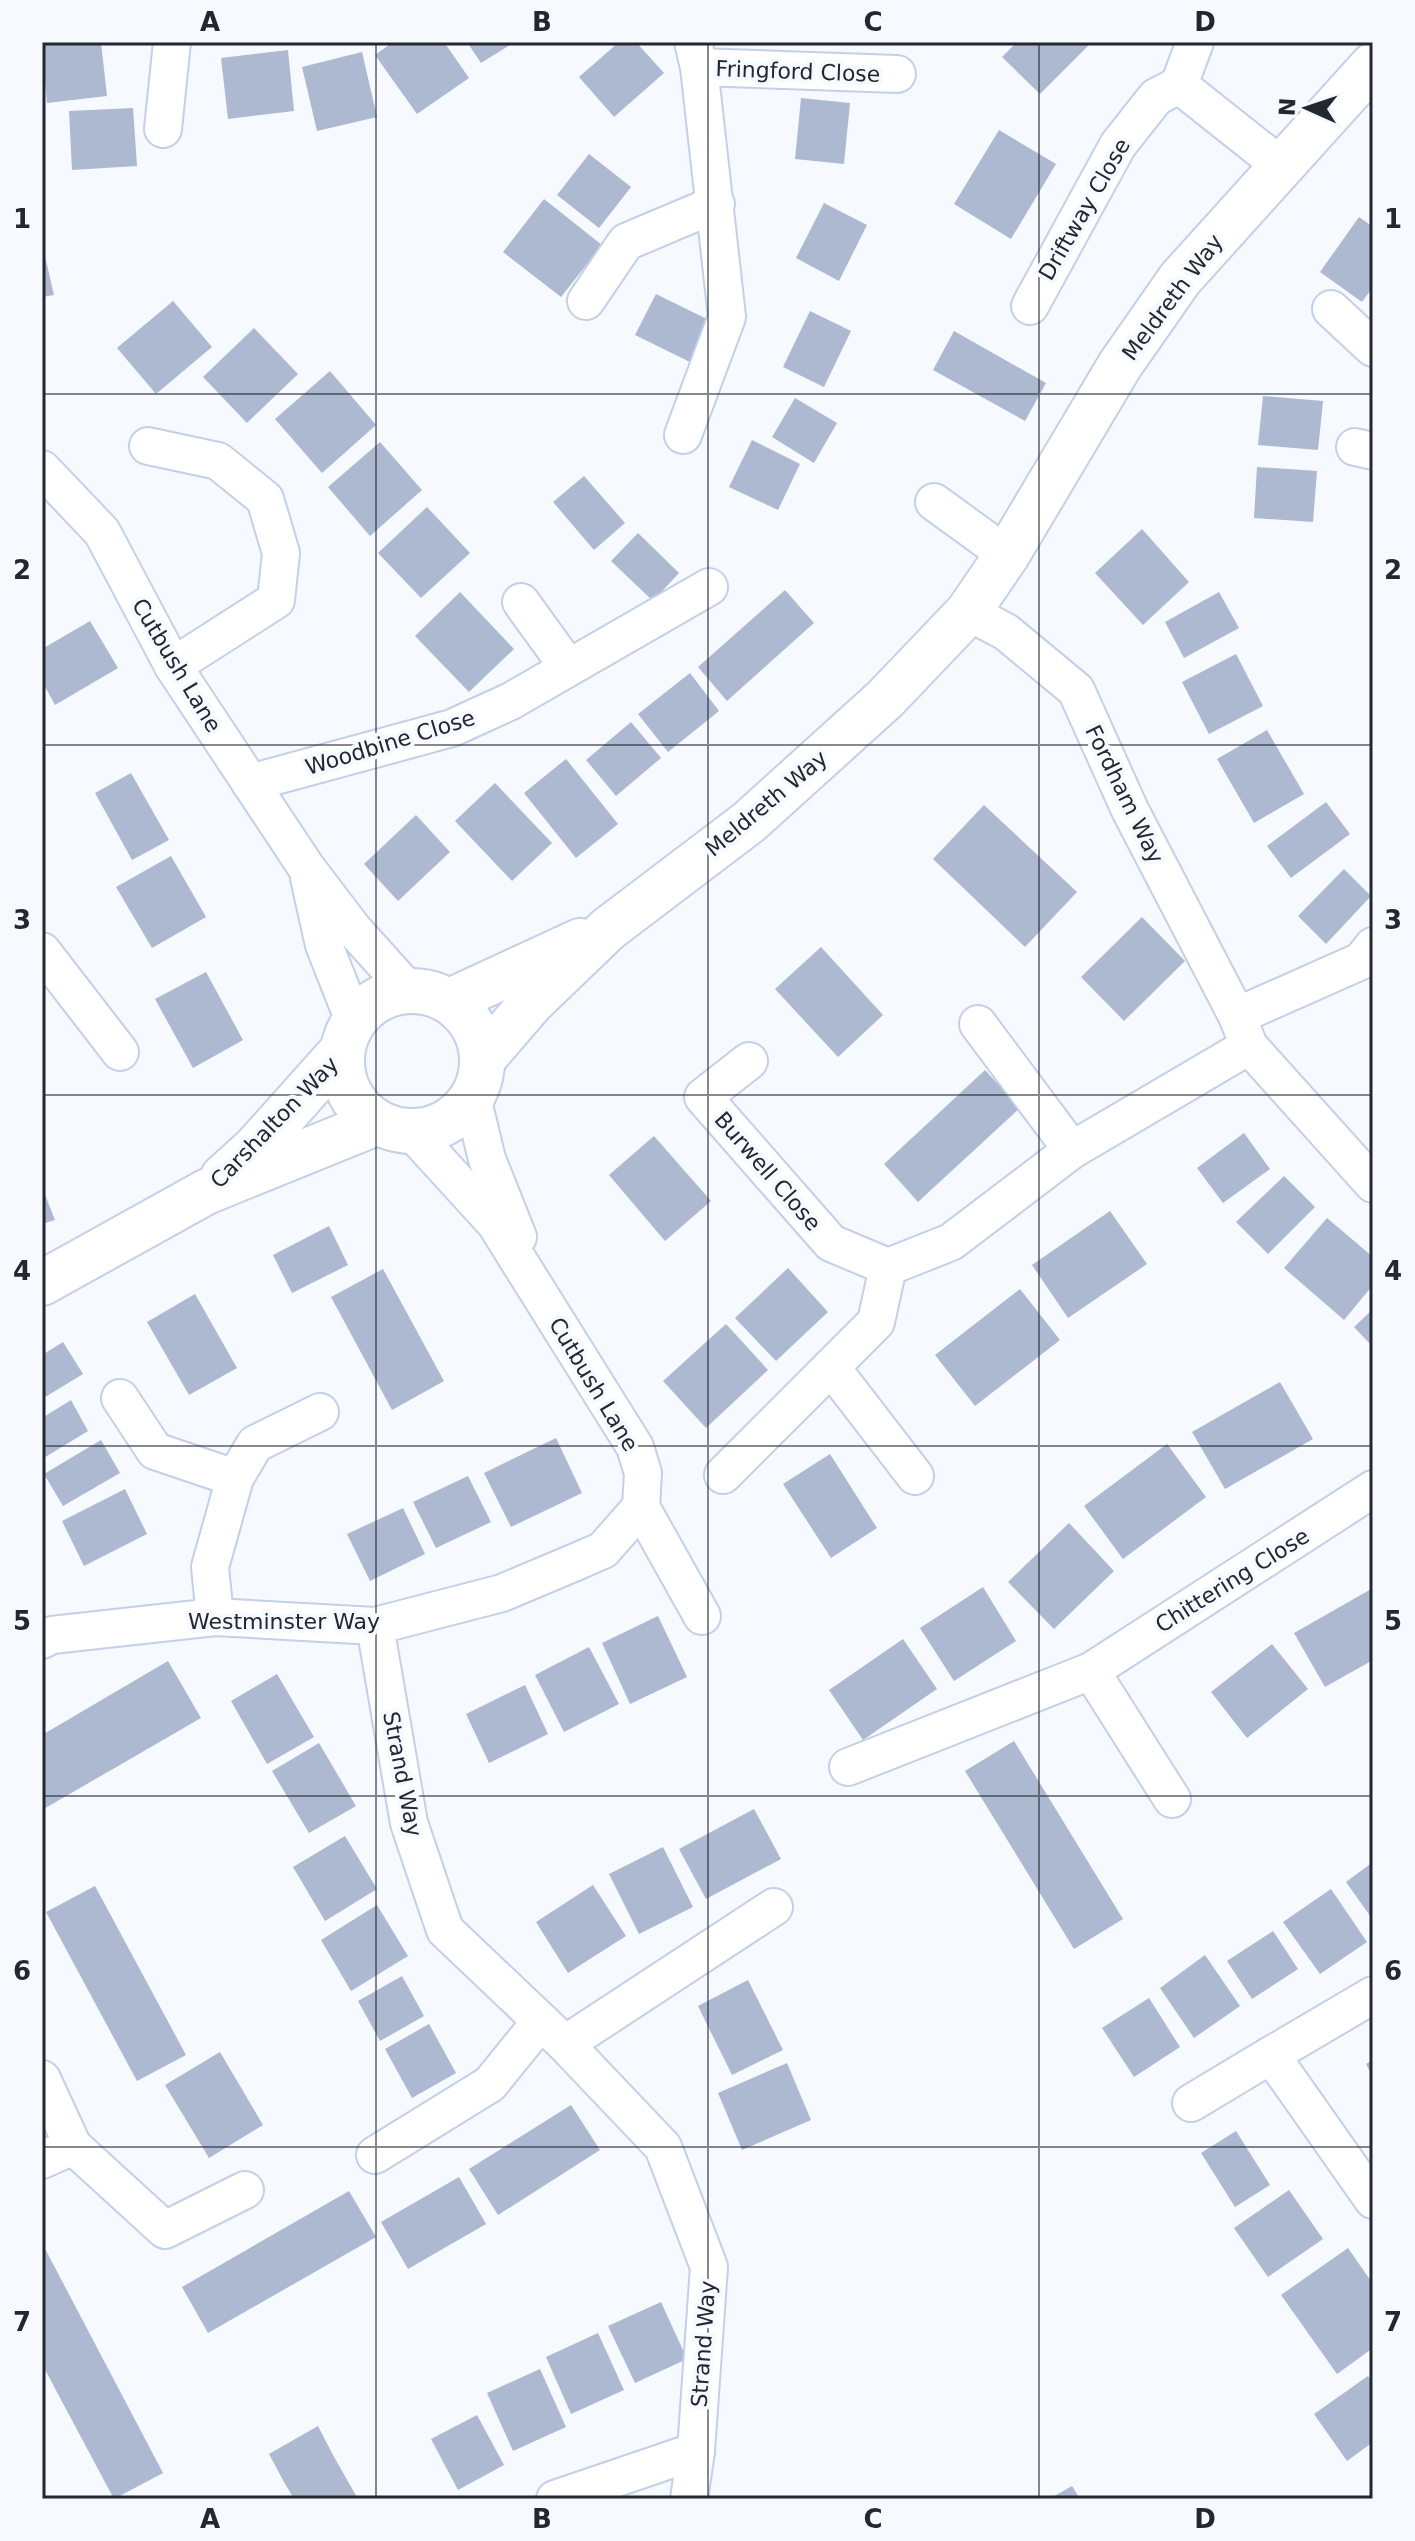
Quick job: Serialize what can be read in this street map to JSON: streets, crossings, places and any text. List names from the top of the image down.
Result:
{
  "streets": {
    "street": [
      "Fringford Close",
      "Driftway Close",
      "Meldreth Way",
      "Cutbush Lane",
      "Woodbine Close",
      "Fordham Way",
      "Carshalton Way",
      "Burwell Close",
      "Chittering Close",
      "Westminster Way",
      "Strand Way"
    ]
  },
  "crossings": [
    ["Meldreth Way", "Cutbush Lane"],
    ["Meldreth Way", "Fordham Way"],
    ["Meldreth Way", "Carshalton Way"],
    ["Cutbush Lane", "Woodbine Close"],
    ["Cutbush Lane", "Carshalton Way"],
    ["Cutbush Lane", "Westminster Way"],
    ["Westminster Way", "Strand Way"]
  ],
  "north": "left",
  "grid": {
    "columns": [
      "A",
      "B",
      "C",
      "D"
    ],
    "rows": [
      "1",
      "2",
      "3",
      "4",
      "5",
      "6",
      "7"
    ]
  }
}
